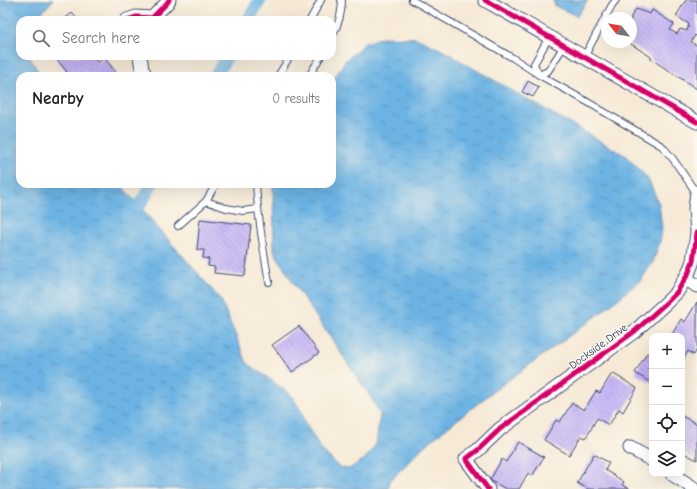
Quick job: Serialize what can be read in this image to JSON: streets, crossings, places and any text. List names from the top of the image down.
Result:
{
  "streets": {
    "street": ["Dockside Drive"]
  },
  "north": "top left",
  "page": {
    "search": "Search here",
    "heading": ["Nearby", "0 results"],
    "map_buttons": ["+", "−"]
  }
}
